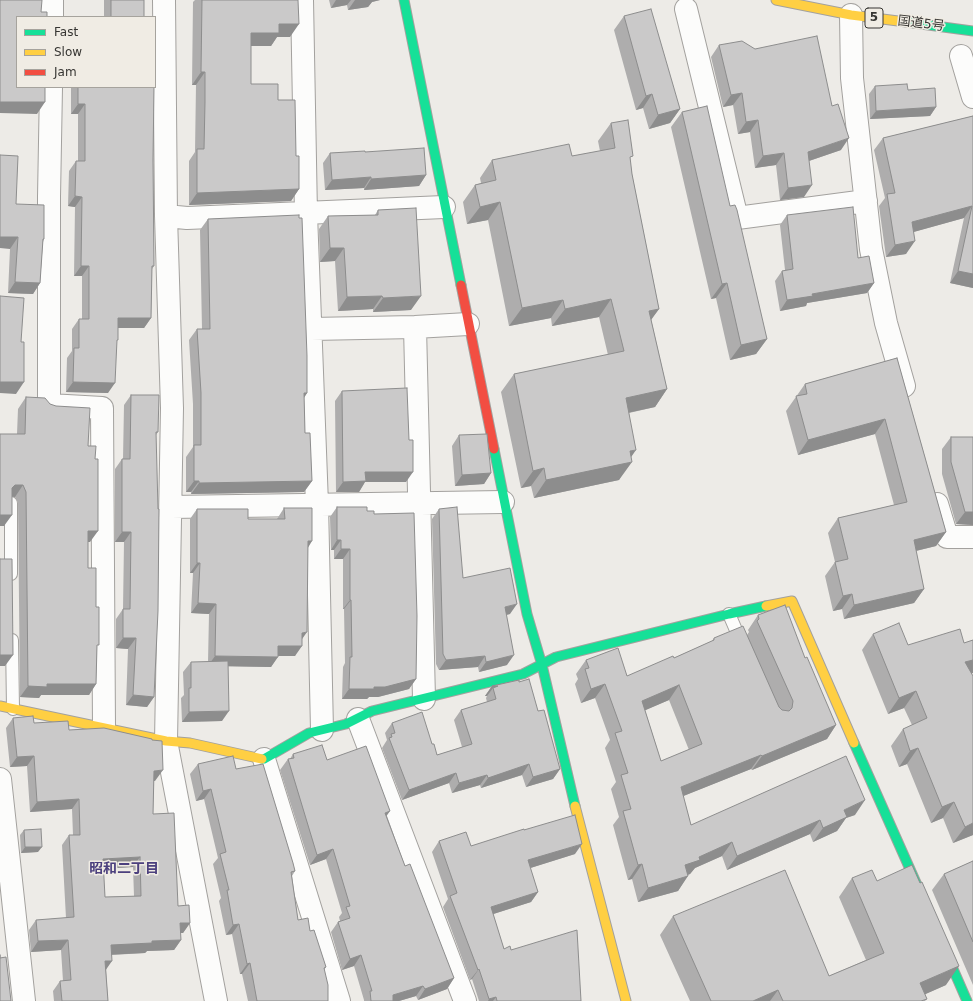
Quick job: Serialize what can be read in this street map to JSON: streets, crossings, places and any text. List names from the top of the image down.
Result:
{
  "streets": {
    "main road": ["5", "国道5号"]
  },
  "districts": ["昭和二丁目"],
  "legend": ["Fast", "Slow", "Jam"]
}
